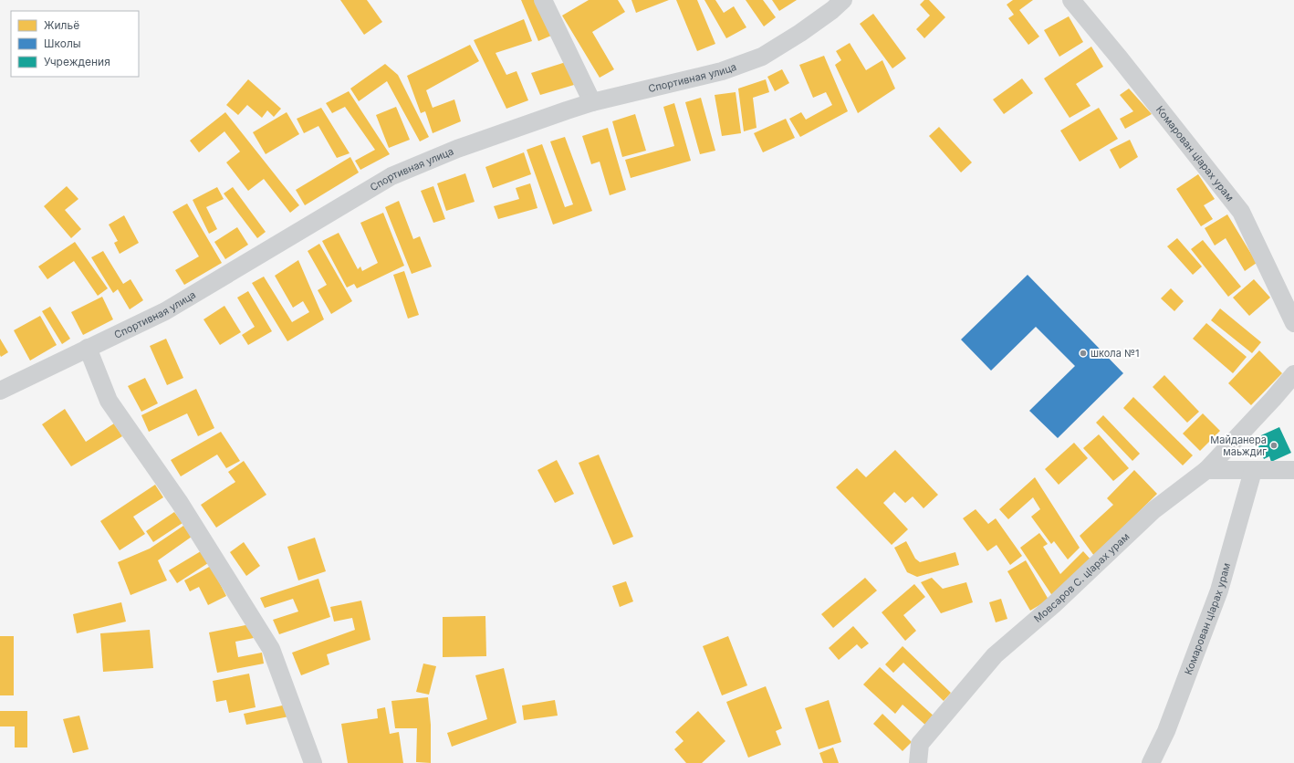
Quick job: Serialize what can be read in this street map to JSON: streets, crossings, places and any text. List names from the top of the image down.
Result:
{
  "streets": {
    "street": ["Спортивная улица", "Комарован цIарах урам", "Мовсаров С. цIарах урам"]
  },
  "places": ["школа №1", "Майданера маьждиг"],
  "legend": ["Жильё", "Школы", "Учреждения"]
}
